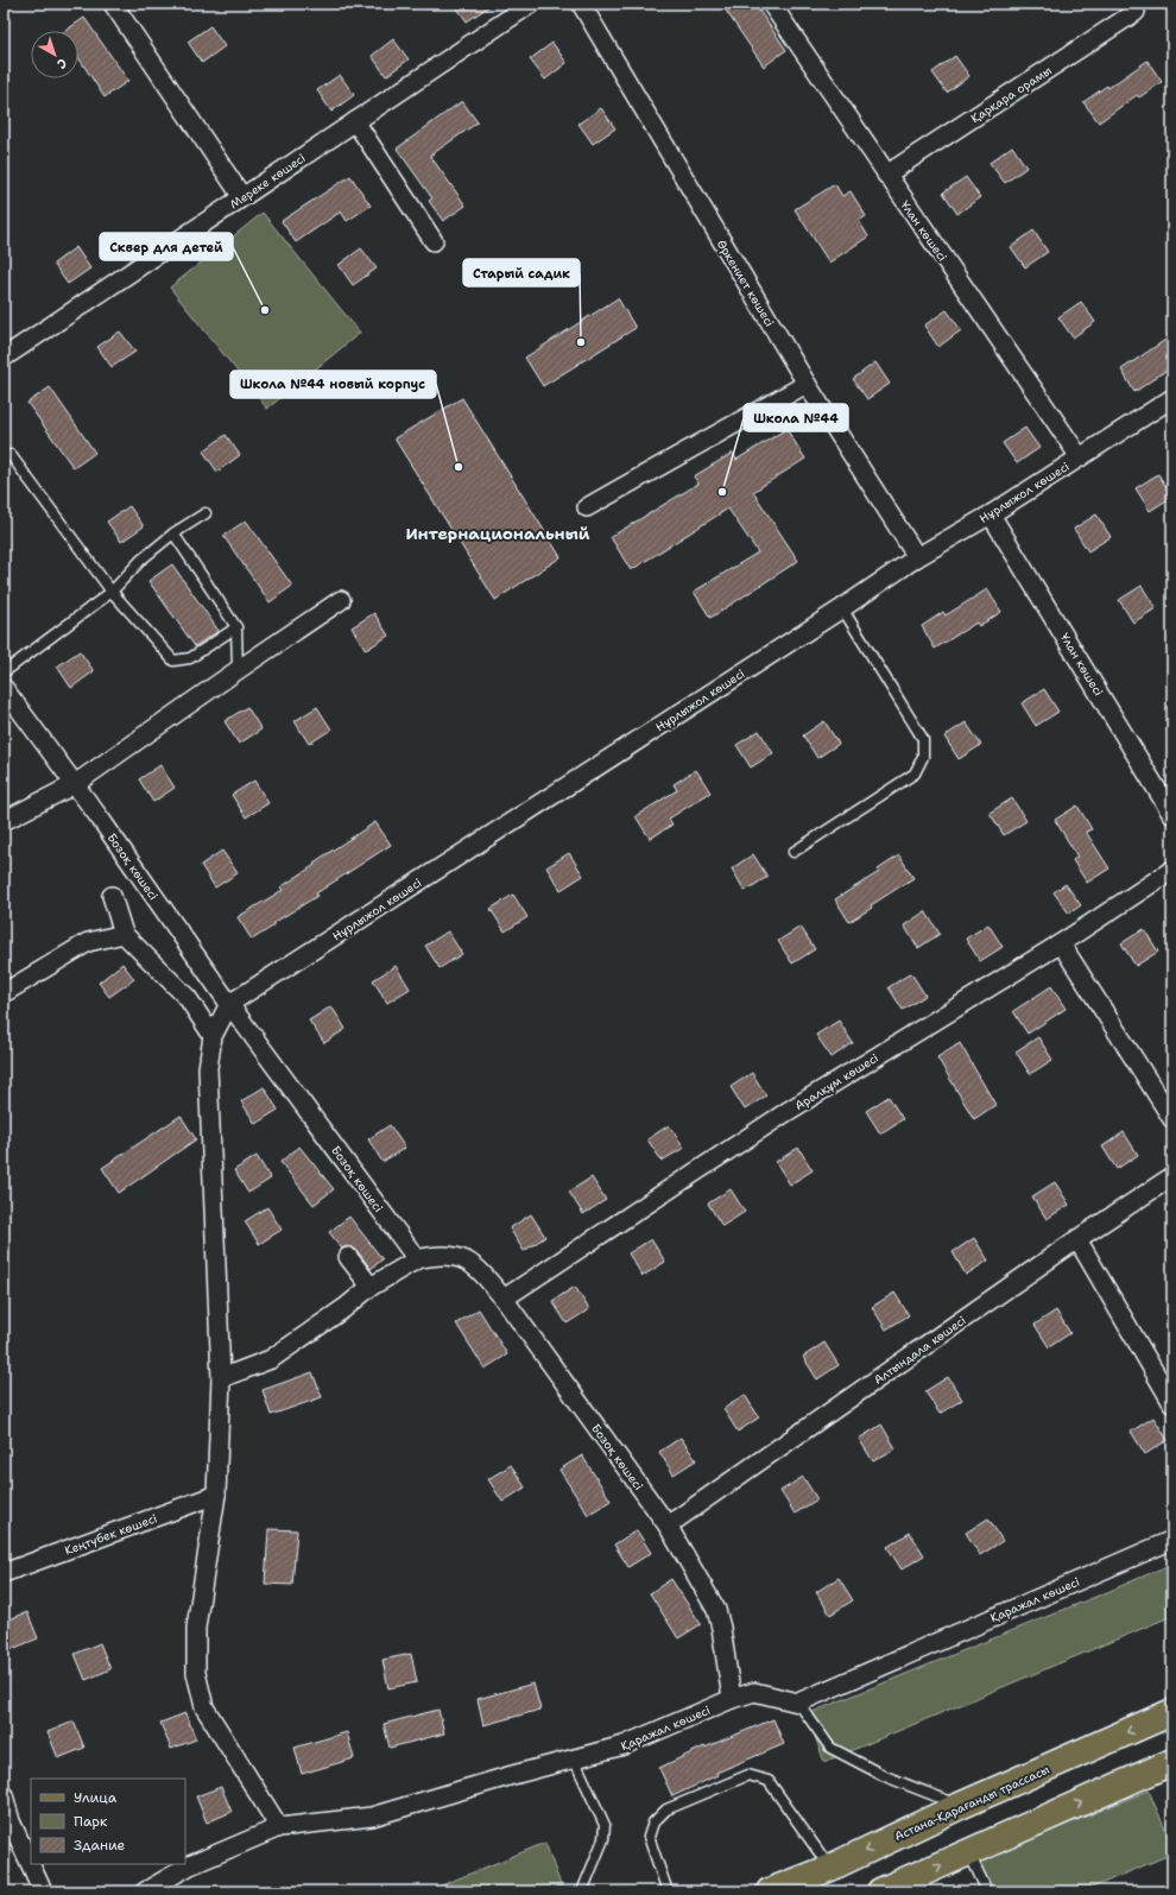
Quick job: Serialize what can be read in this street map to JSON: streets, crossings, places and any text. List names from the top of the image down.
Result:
{
  "streets": {
    "main road": ["Астана-Қарағанды трассасы"],
    "street": [
      "Қарқара орамы",
      "Мереке көшесі",
      "Ұлан көшесі",
      "Өркениет көшесі",
      "Нұрлыжол көшесі",
      "Бозоқ көшесі",
      "Аралқұм көшесі",
      "Алтындала көшесі",
      "Кеңтүбек көшесі",
      "Қаражал көшесі"
    ]
  },
  "crossings": [
    ["Қарқара орамы", "Ұлан көшесі"],
    ["Ұлан көшесі", "Нұрлыжол көшесі"],
    ["Өркениет көшесі", "Нұрлыжол көшесі"],
    ["Нұрлыжол көшесі", "Бозоқ көшесі"],
    ["Бозоқ көшесі", "Аралқұм көшесі"],
    ["Бозоқ көшесі", "Алтындала көшесі"],
    ["Бозоқ көшесі", "Қаражал көшесі"]
  ],
  "districts": ["Интернациональный"],
  "places": [
    "Сквер для детей",
    "Старый садик",
    "Школа №44 новый корпус",
    "Школа №44"
  ],
  "legend": ["Улица", "Парк", "Здание"],
  "north": "bottom right"
}
